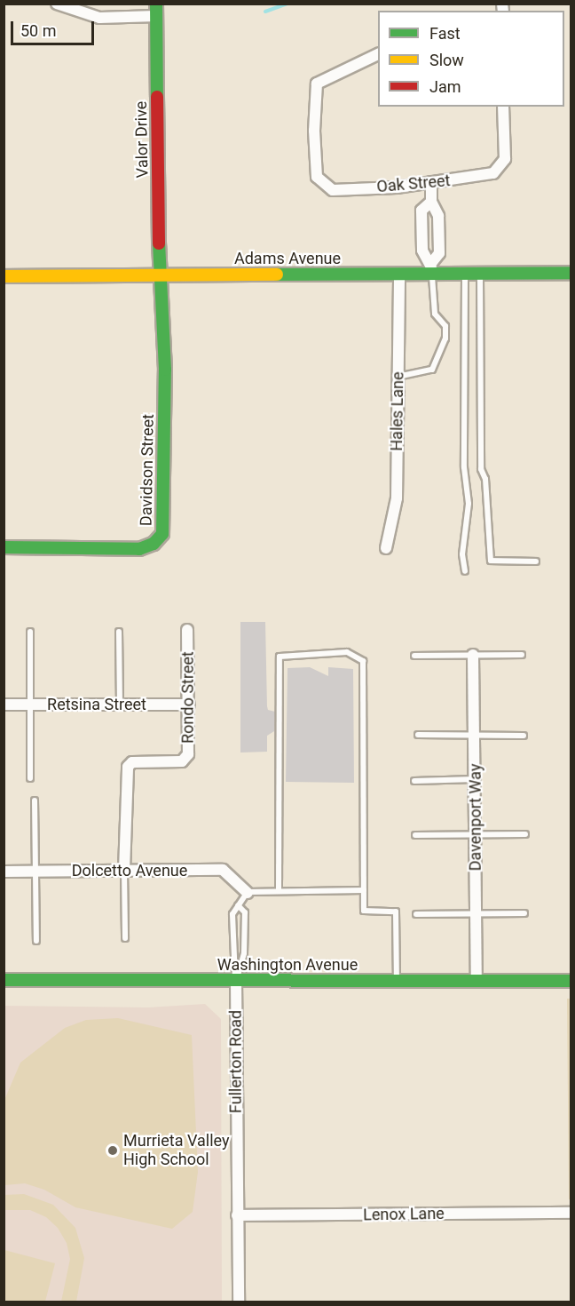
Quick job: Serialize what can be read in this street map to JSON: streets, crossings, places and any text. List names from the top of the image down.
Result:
{
  "streets": {
    "street": [
      "Valor Drive",
      "Oak Street",
      "Adams Avenue",
      "Hales Lane",
      "Davidson Street",
      "Rondo Street",
      "Retsina Street",
      "Davenport Way",
      "Dolcetto Avenue",
      "Washington Avenue",
      "Fullerton Road",
      "Lenox Lane"
    ]
  },
  "crossings": [
    ["Valor Drive", "Adams Avenue"],
    ["Valor Drive", "Davidson Street"],
    ["Adams Avenue", "Hales Lane"],
    ["Adams Avenue", "Davidson Street"],
    ["Rondo Street", "Retsina Street"],
    ["Rondo Street", "Dolcetto Avenue"],
    ["Davenport Way", "Washington Avenue"],
    ["Washington Avenue", "Fullerton Road"],
    ["Fullerton Road", "Lenox Lane"]
  ],
  "places": ["Murrieta Valley High School"],
  "legend": ["Fast", "Slow", "Jam"],
  "scale_bar": "50 m"
}
